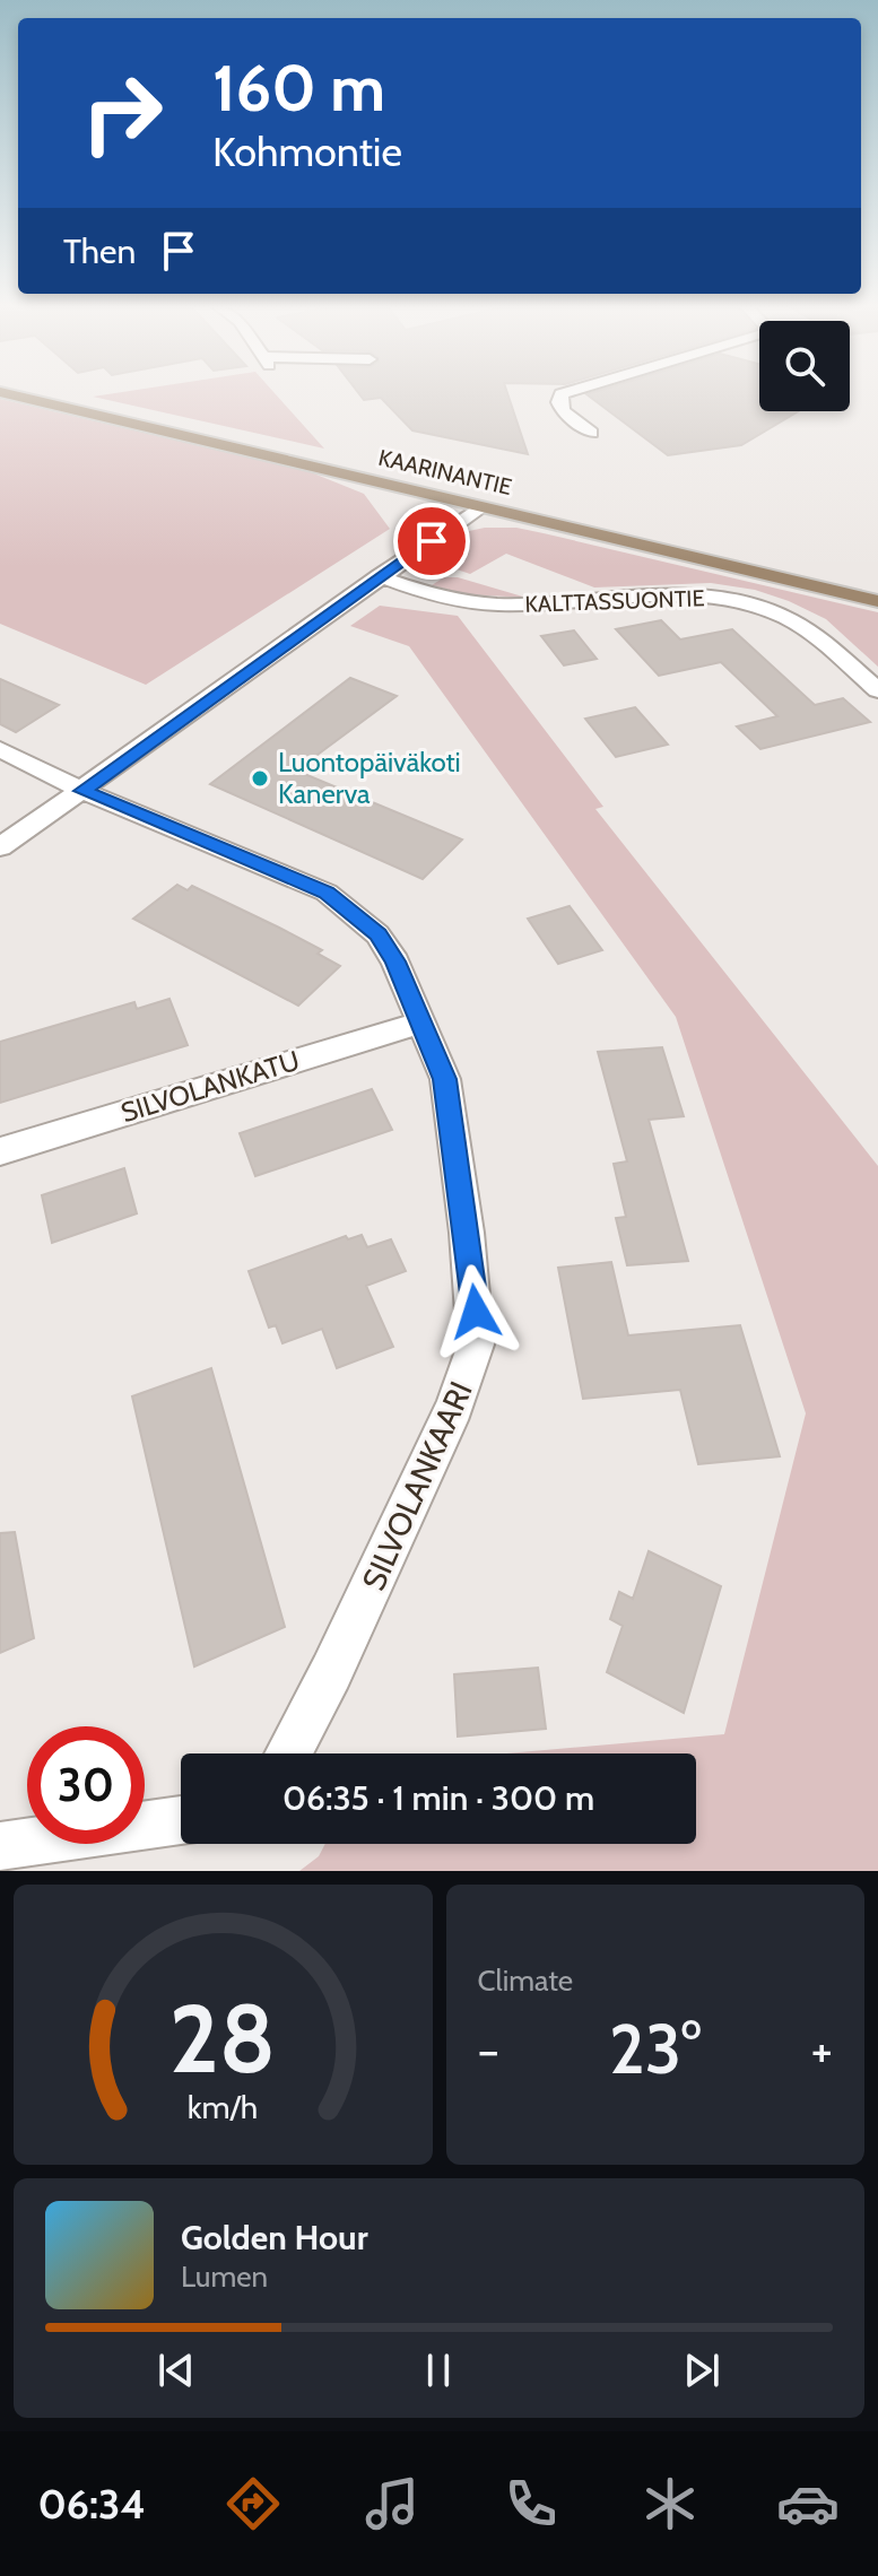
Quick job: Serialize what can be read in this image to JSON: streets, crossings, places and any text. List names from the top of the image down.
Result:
{
  "streets": {
    "main road": ["KAARINANTIE"],
    "street": ["KALTTASSUONTIE", "SILVOLANKATU", "SILVOLANKAARI"]
  },
  "crossings": [
    ["SILVOLANKATU", "SILVOLANKAARI"]
  ],
  "places": ["Luontopäiväkoti Kanerva"],
  "page": {
    "turn": ["160 m", "Kohmontie"],
    "then": "Then",
    "limit": "30",
    "trip": "06:35 · 1 min · 300 m",
    "tile": "Climate",
    "heat": ["−", "23°", "+"],
    "song": ["Golden Hour", "Lumen"],
    "tabs": "06:34",
    "gauge": ["28", "km/h"]
  }
}
